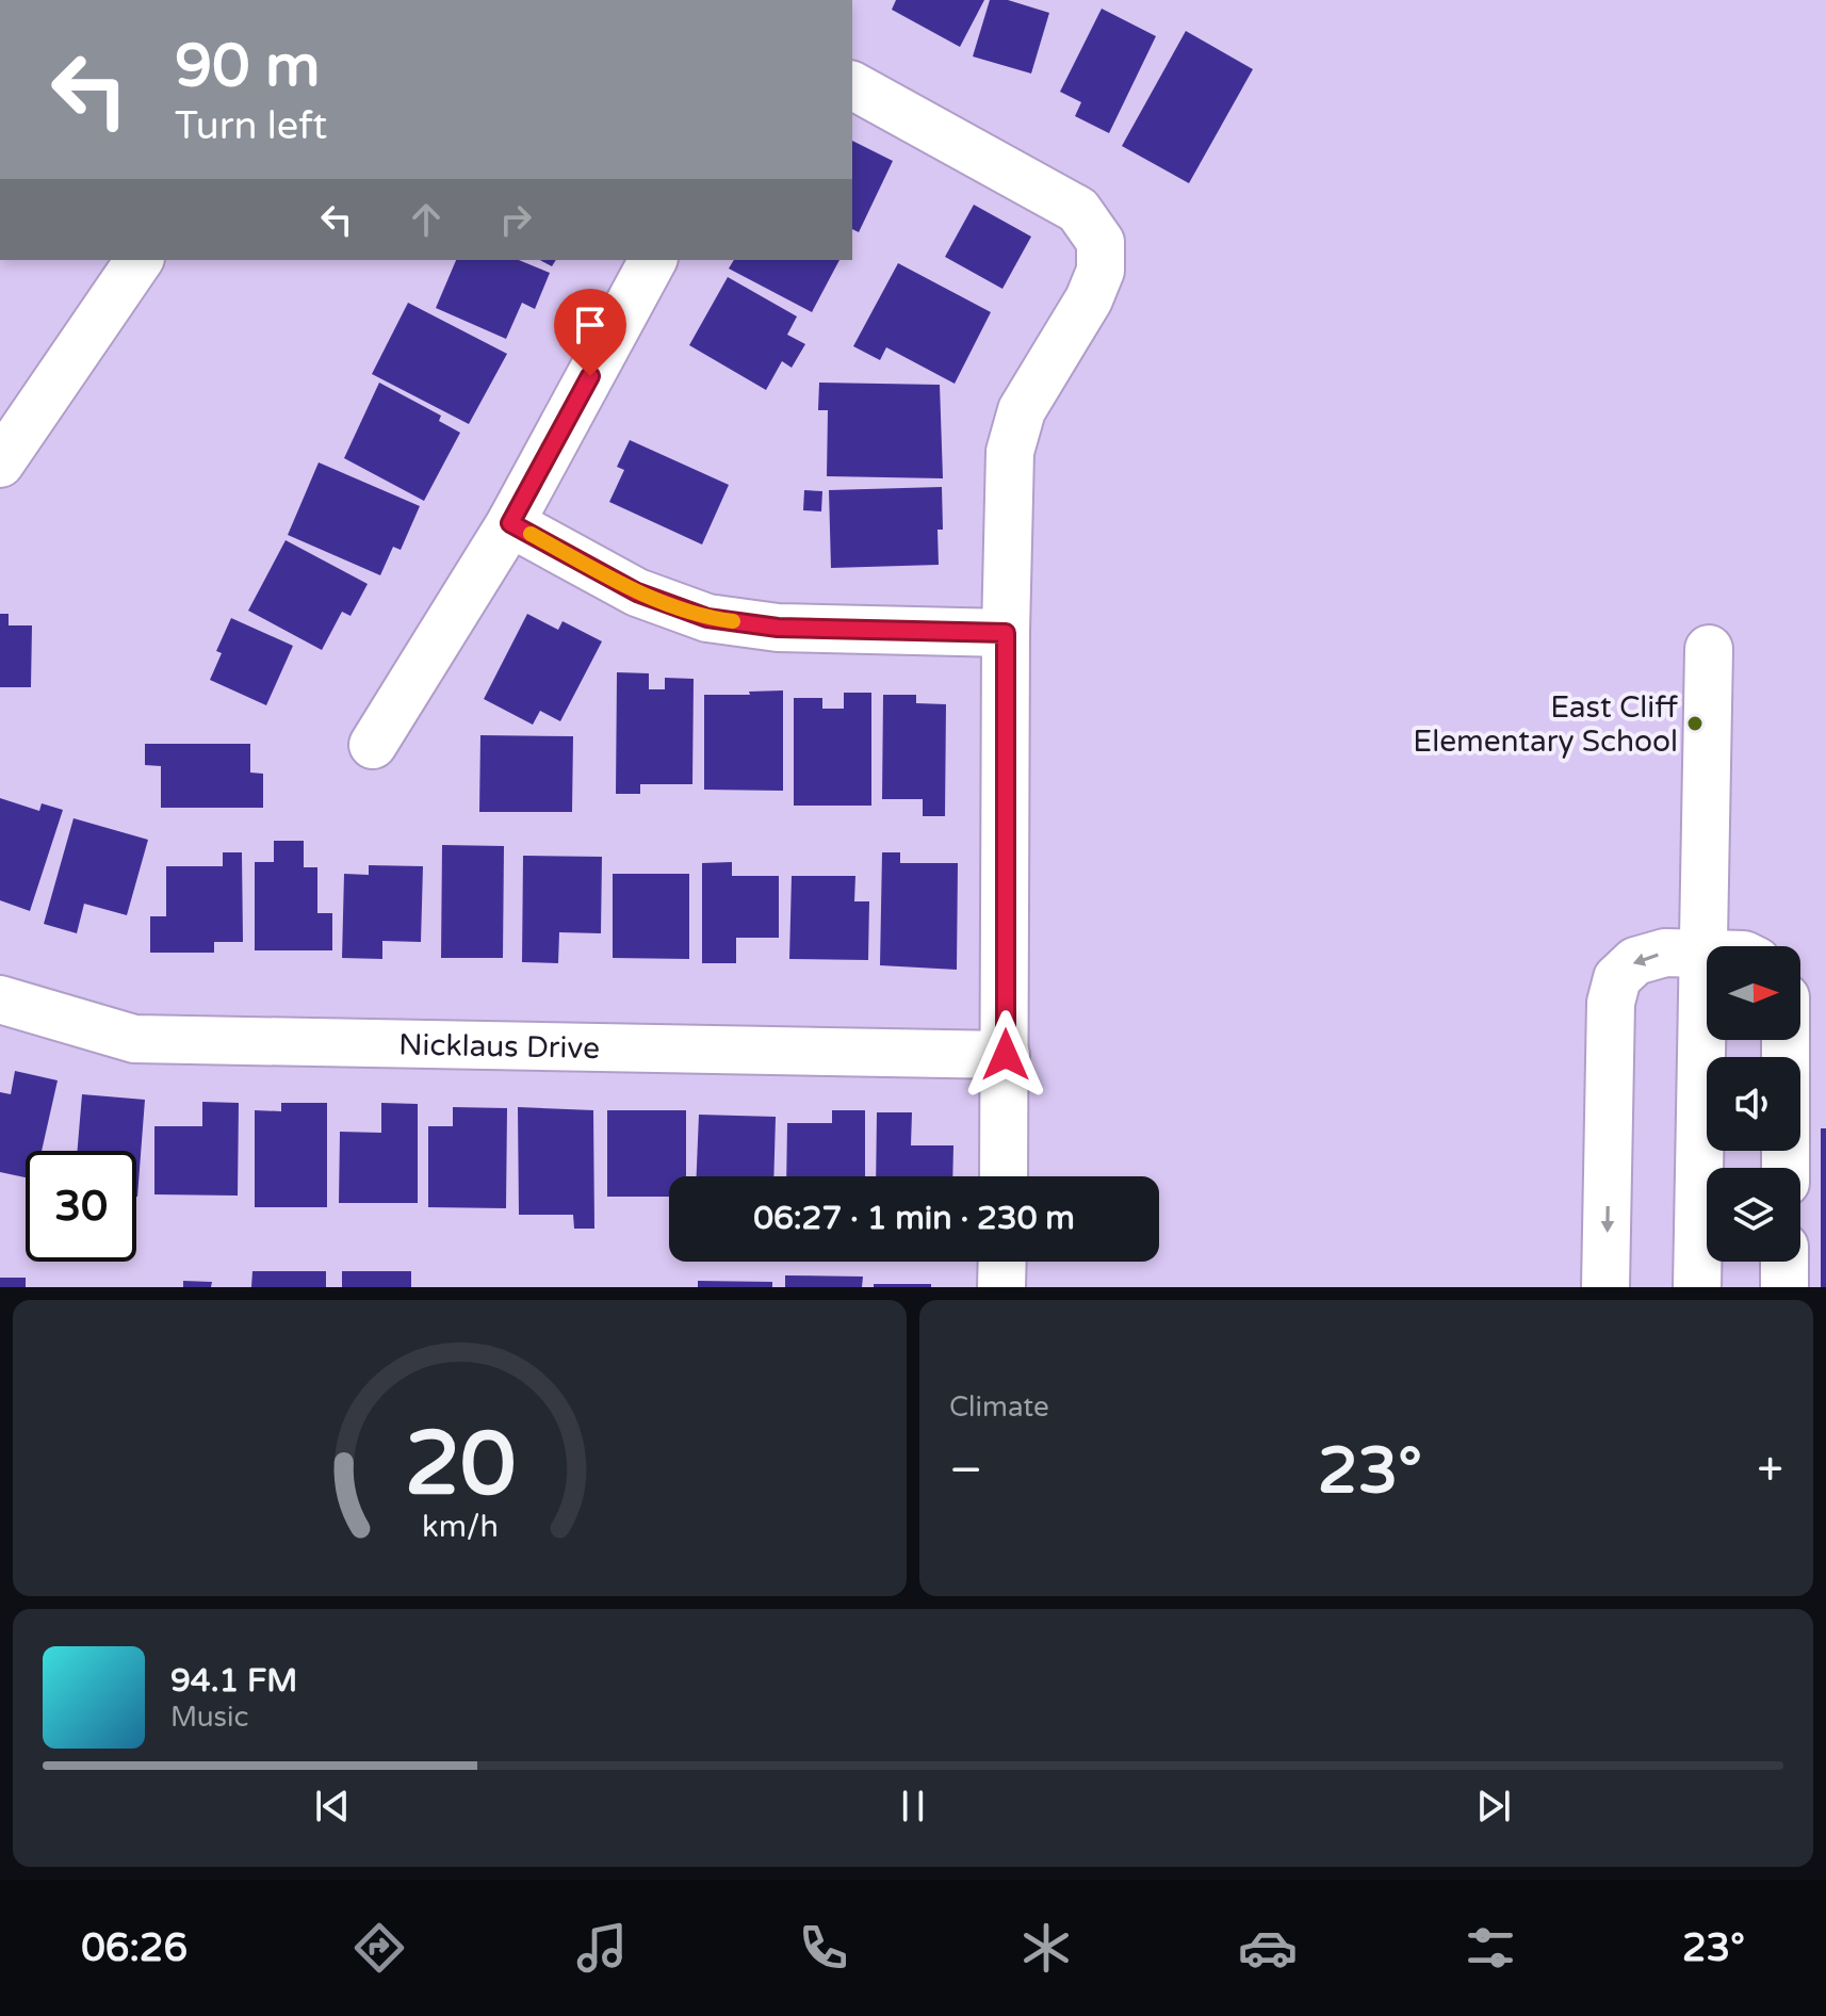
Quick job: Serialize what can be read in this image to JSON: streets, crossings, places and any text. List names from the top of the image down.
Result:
{
  "streets": {
    "street": ["Nicklaus Drive"]
  },
  "places": ["East Cliff Elementary School"],
  "north": "right",
  "page": {
    "turn": ["90 m", "Turn left"],
    "limit": "30",
    "trip": "06:27 · 1 min · 230 m",
    "tile": "Climate",
    "heat": ["−", "23°", "+"],
    "song": ["94.1 FM", "Music"],
    "tabs": ["06:26", "23°"],
    "gauge": ["20", "km/h"]
  }
}
